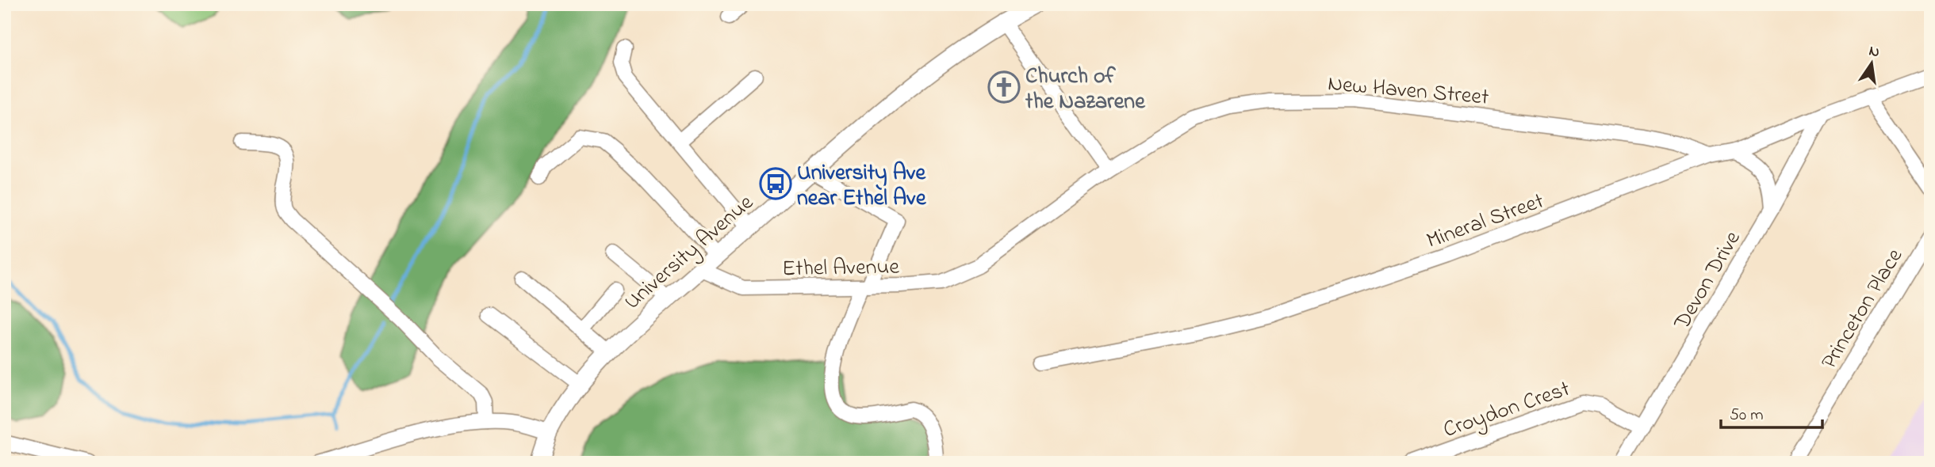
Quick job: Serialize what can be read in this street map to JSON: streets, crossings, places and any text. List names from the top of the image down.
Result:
{
  "streets": {
    "main road": ["University Avenue"],
    "street": [
      "New Haven Street",
      "Mineral Street",
      "Ethel Avenue",
      "Devon Drive",
      "Princeton Place",
      "Croydon Crest"
    ]
  },
  "crossings": [
    ["New Haven Street", "Mineral Street"],
    ["New Haven Street", "Ethel Avenue"],
    ["Mineral Street", "Devon Drive"],
    ["University Avenue", "Ethel Avenue"],
    ["Devon Drive", "Croydon Crest"]
  ],
  "places": {
    "church": ["Church of the Nazarene"],
    "bus stop": ["University Ave near Ethel Ave"]
  },
  "scale_bar": "50 m",
  "north": "top"
}
